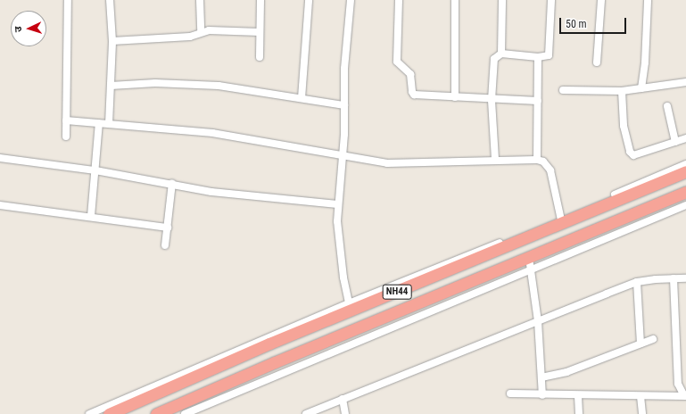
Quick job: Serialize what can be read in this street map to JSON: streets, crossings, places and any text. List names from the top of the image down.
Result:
{
  "streets": {
    "highway": ["NH44"]
  },
  "scale_bar": "50 m",
  "north": "left"
}
